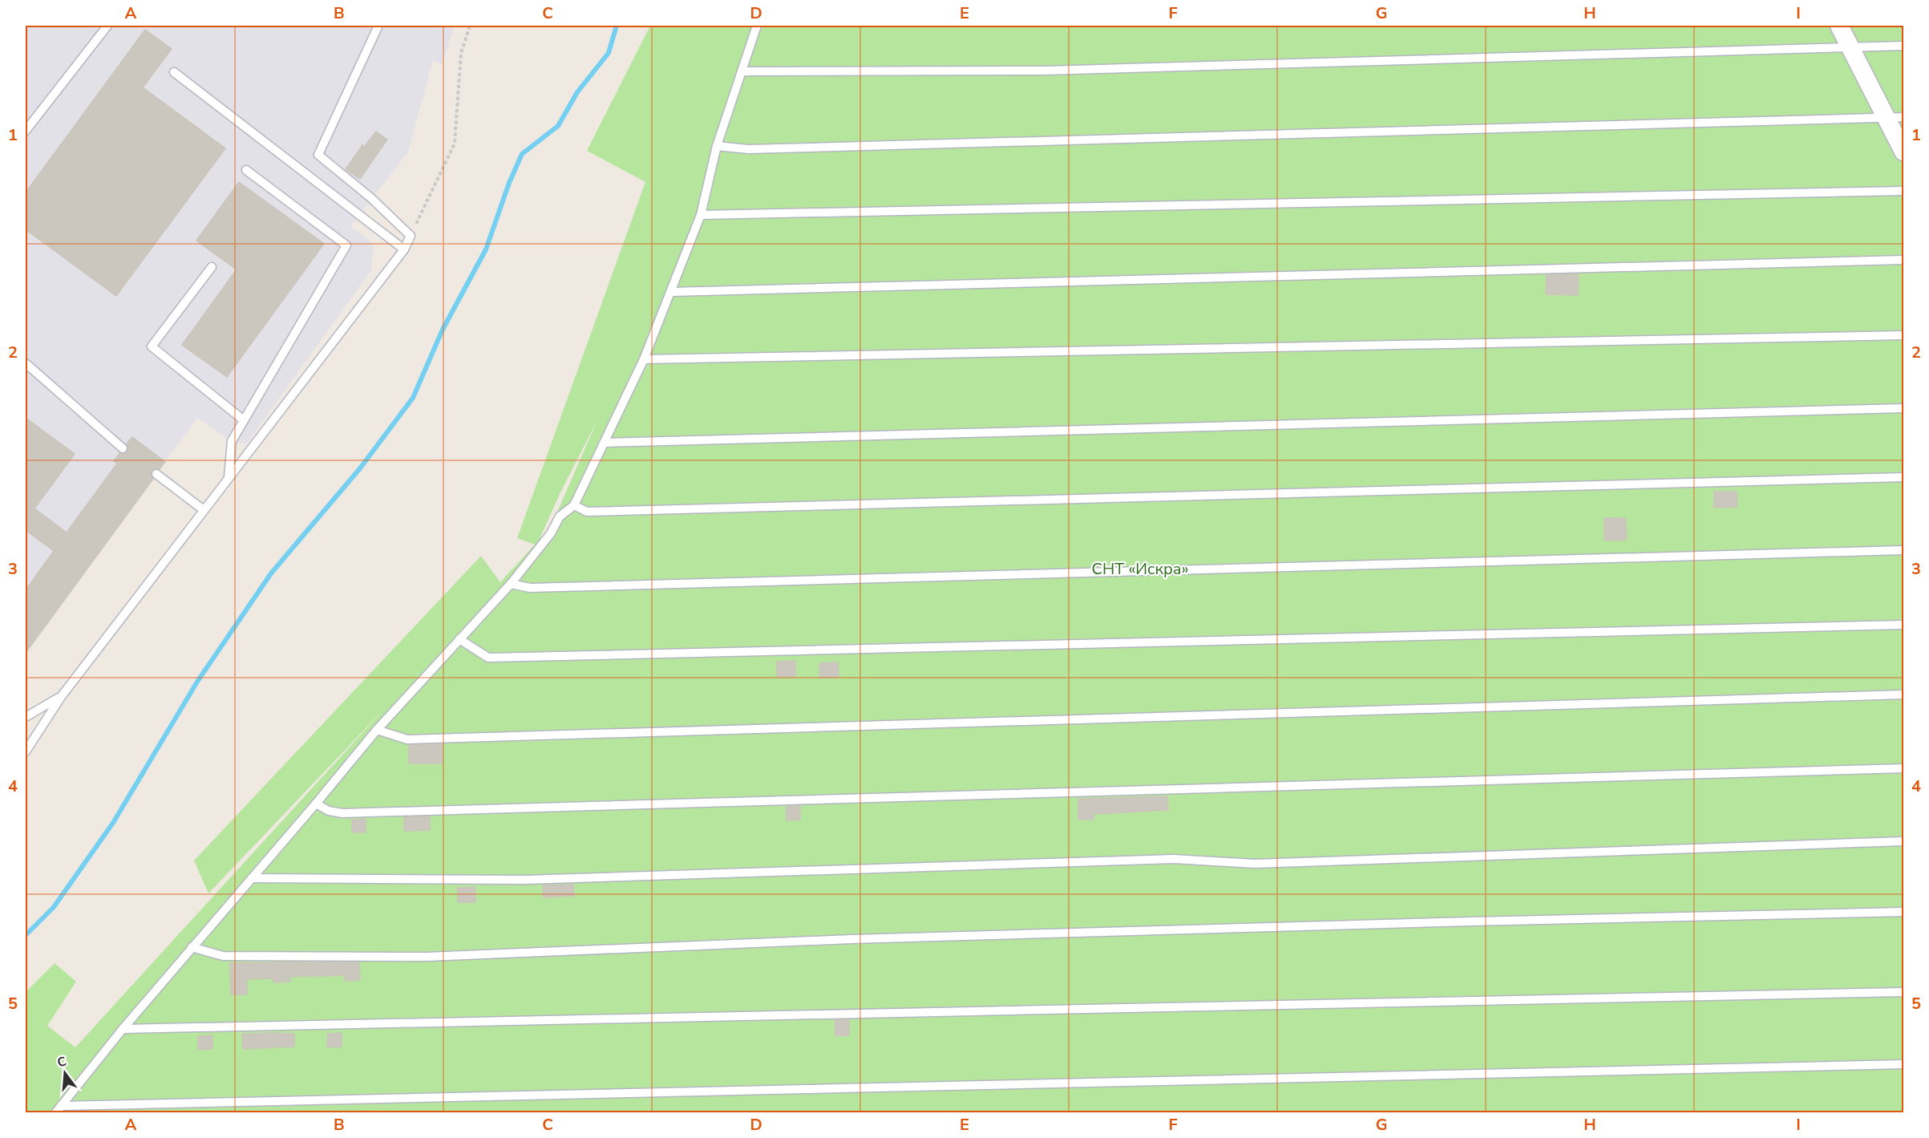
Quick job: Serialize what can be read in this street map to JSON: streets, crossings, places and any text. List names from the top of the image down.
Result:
{
  "parks": ["СНТ «Искра»"],
  "north": "top",
  "grid": {
    "columns": [
      "A",
      "B",
      "C",
      "D",
      "E",
      "F",
      "G",
      "H",
      "I"
    ],
    "rows": [
      "1",
      "2",
      "3",
      "4",
      "5"
    ]
  }
}
